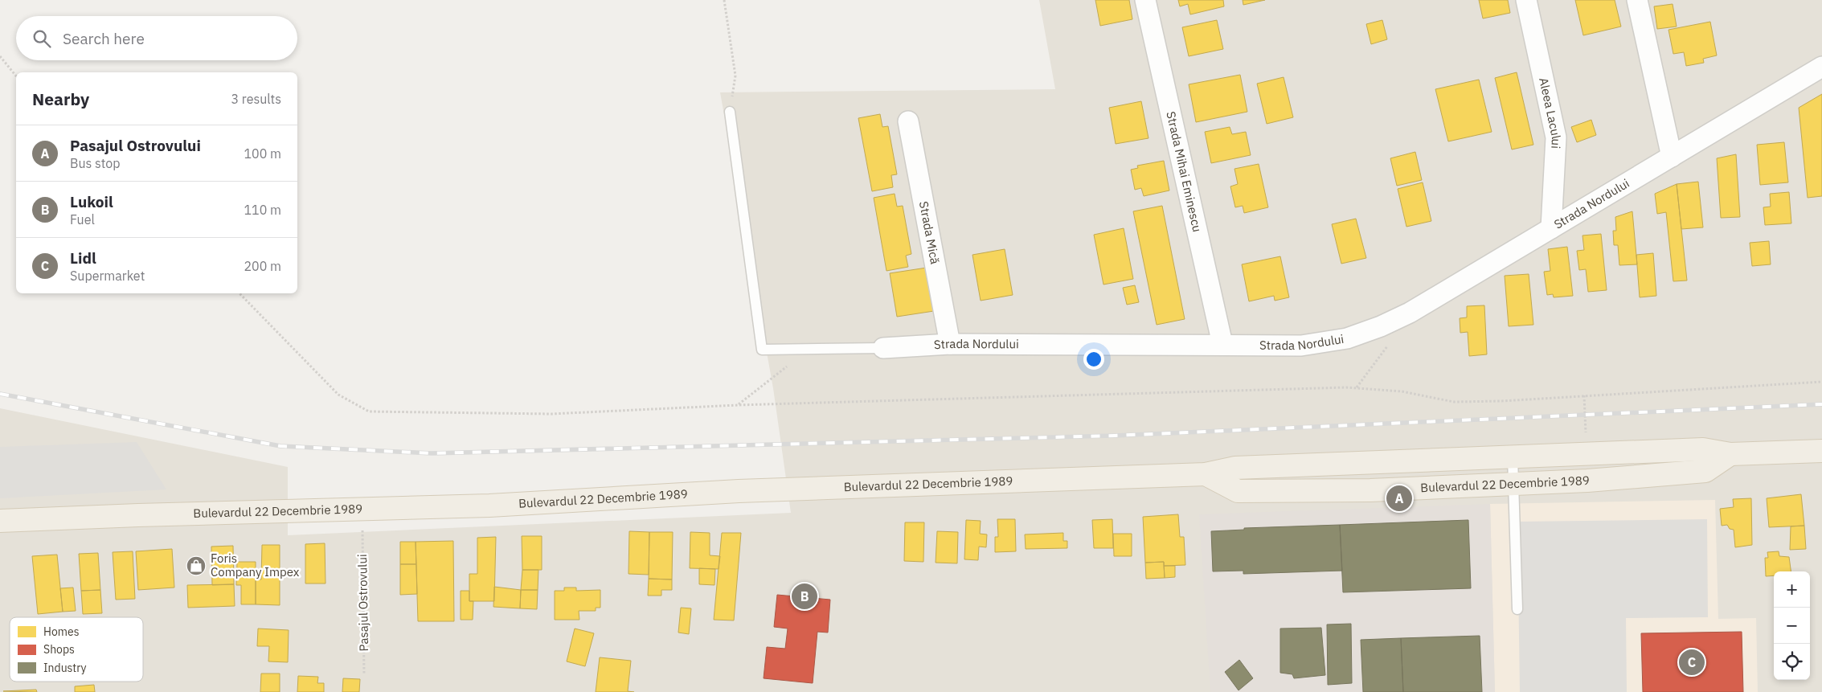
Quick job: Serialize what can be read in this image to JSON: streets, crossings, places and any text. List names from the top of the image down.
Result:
{
  "streets": {
    "main road": ["Bulevardul 22 Decembrie 1989"],
    "street": [
      "Aleea Lacului",
      "Strada Mihai Eminescu",
      "Strada Nordului",
      "Strada Mică"
    ],
    "path": ["Pasajul Ostrovului"]
  },
  "crossings": [
    ["Aleea Lacului", "Strada Nordului"],
    ["Strada Mihai Eminescu", "Strada Nordului"],
    ["Strada Nordului", "Strada Mică"]
  ],
  "places": {
    "shop": ["Foris Company Impex"]
  },
  "legend": ["Homes", "Shops", "Industry"],
  "page": {
    "search": "Search here",
    "heading": ["Nearby", "3 results"],
    "list": [
      {
        "mark": "A",
        "name": "Pasajul Ostrovului",
        "note": "Bus stop",
        "value": "100 m"
      },
      {
        "mark": "B",
        "name": "Lukoil",
        "note": "Fuel",
        "value": "110 m"
      },
      {
        "mark": "C",
        "name": "Lidl",
        "note": "Supermarket",
        "value": "200 m"
      }
    ],
    "pins": ["A", "B", "C"],
    "map_buttons": ["+", "−"]
  }
}
